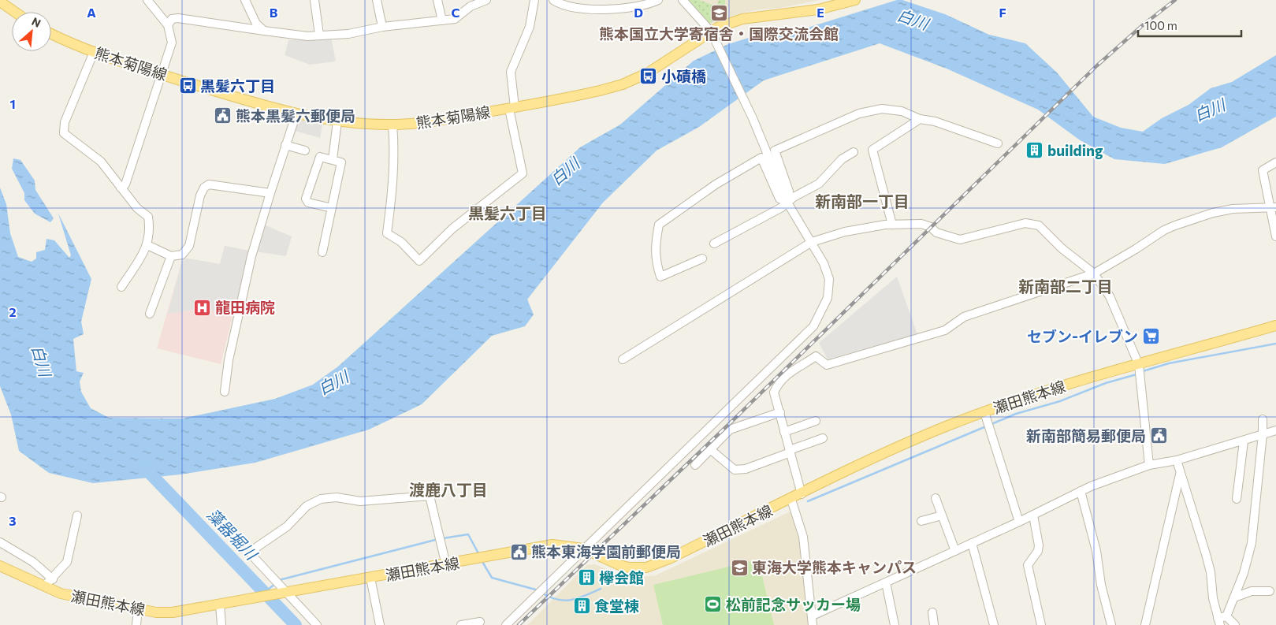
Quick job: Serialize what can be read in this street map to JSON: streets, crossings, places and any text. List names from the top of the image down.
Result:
{
  "streets": {
    "main road": ["熊本菊陽線", "瀬田熊本線"]
  },
  "districts": [
    "新南部一丁目",
    "黒髪六丁目",
    "新南部二丁目",
    "渡鹿八丁目"
  ],
  "water": ["白川", "藻器堀川"],
  "places": {
    "school or university": ["熊本国立大学寄宿舎・国際交流会館", "東海大学熊本キャンパス"],
    "bus stop": ["小磧橋", "黒髪六丁目"],
    "public building": ["熊本黒髪六郵便局", "新南部簡易郵便局", "熊本東海学園前郵便局"],
    "building": ["building", "欅会館", "食堂棟"],
    "hospital": ["龍田病院"],
    "supermarket": ["セブン-イレブン"],
    "sports": ["松前記念サッカー場"]
  },
  "scale_bar": "100 m",
  "north": "top right",
  "grid": {
    "columns": [
      "A",
      "B",
      "C",
      "D",
      "E",
      "F"
    ],
    "rows": ["1", "2", "3"]
  }
}
